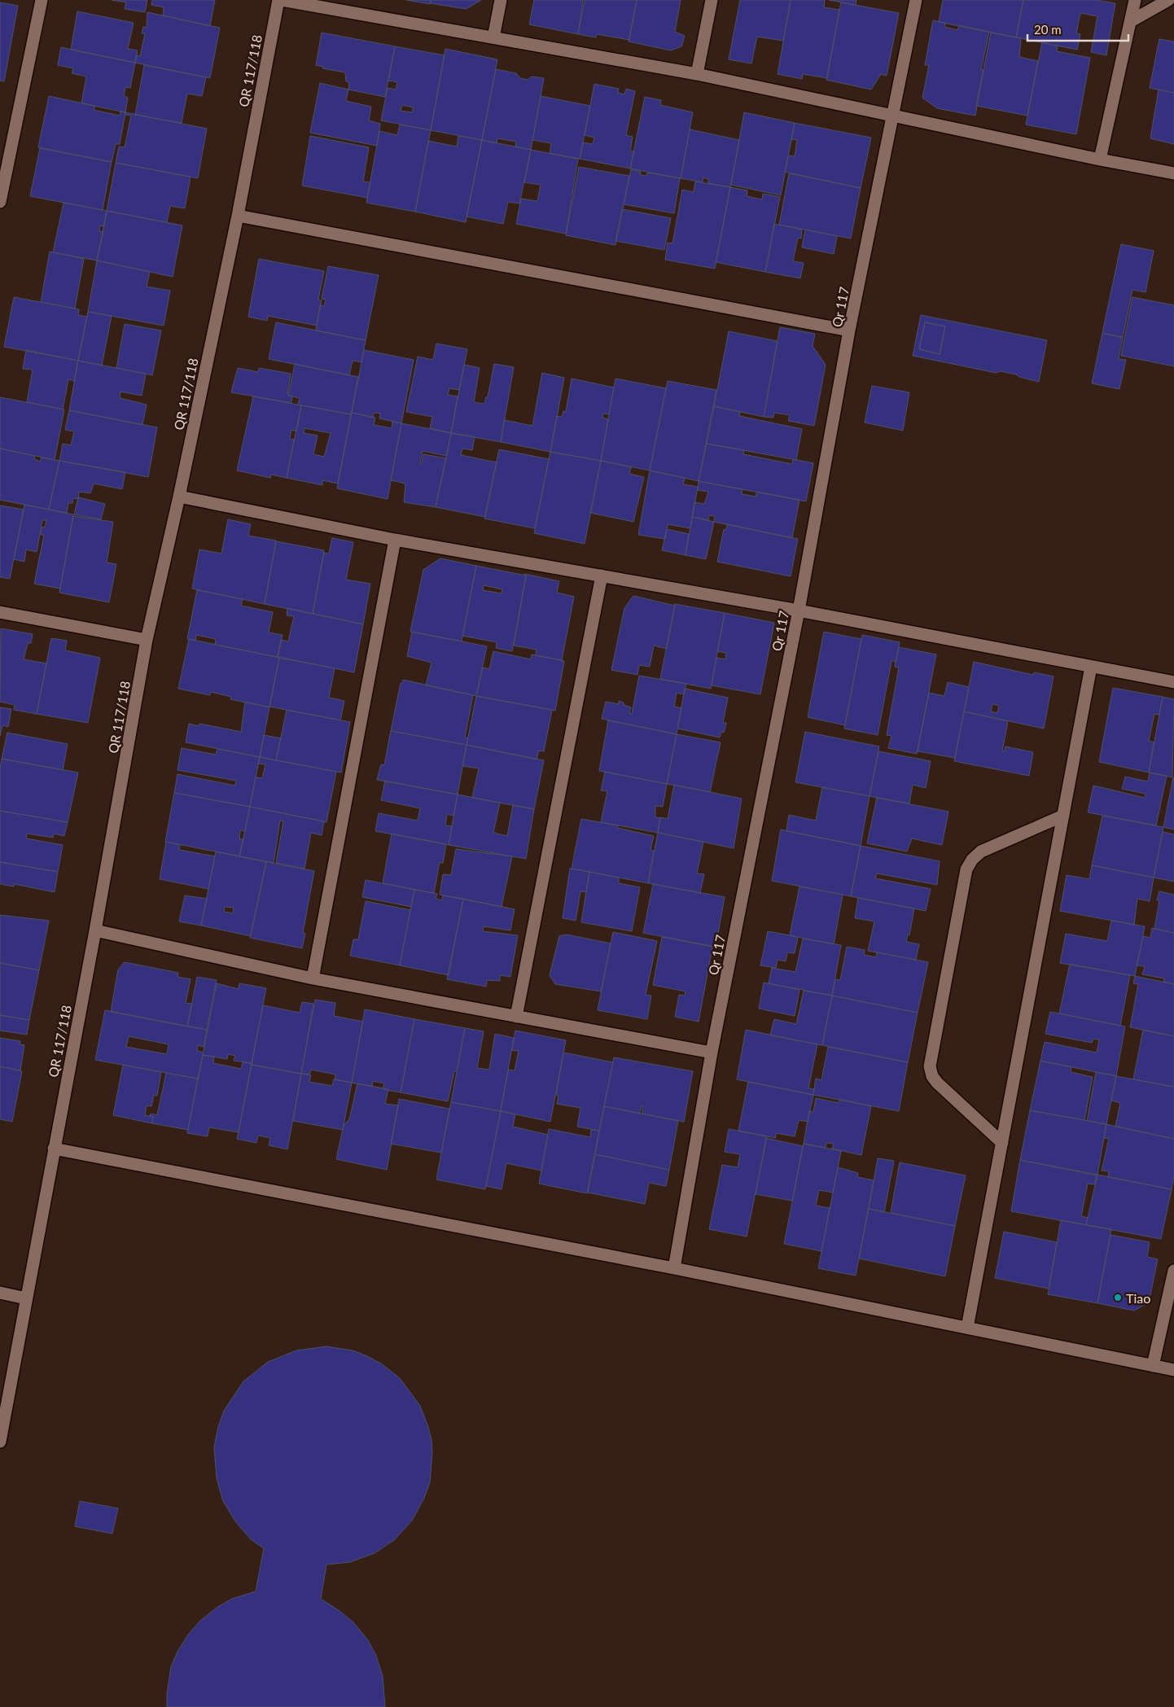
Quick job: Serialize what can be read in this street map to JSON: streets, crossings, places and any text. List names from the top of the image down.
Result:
{
  "streets": {
    "street": ["QR 117/118", "Qr 117"]
  },
  "places": ["Tiao"],
  "scale_bar": "20 m"
}
